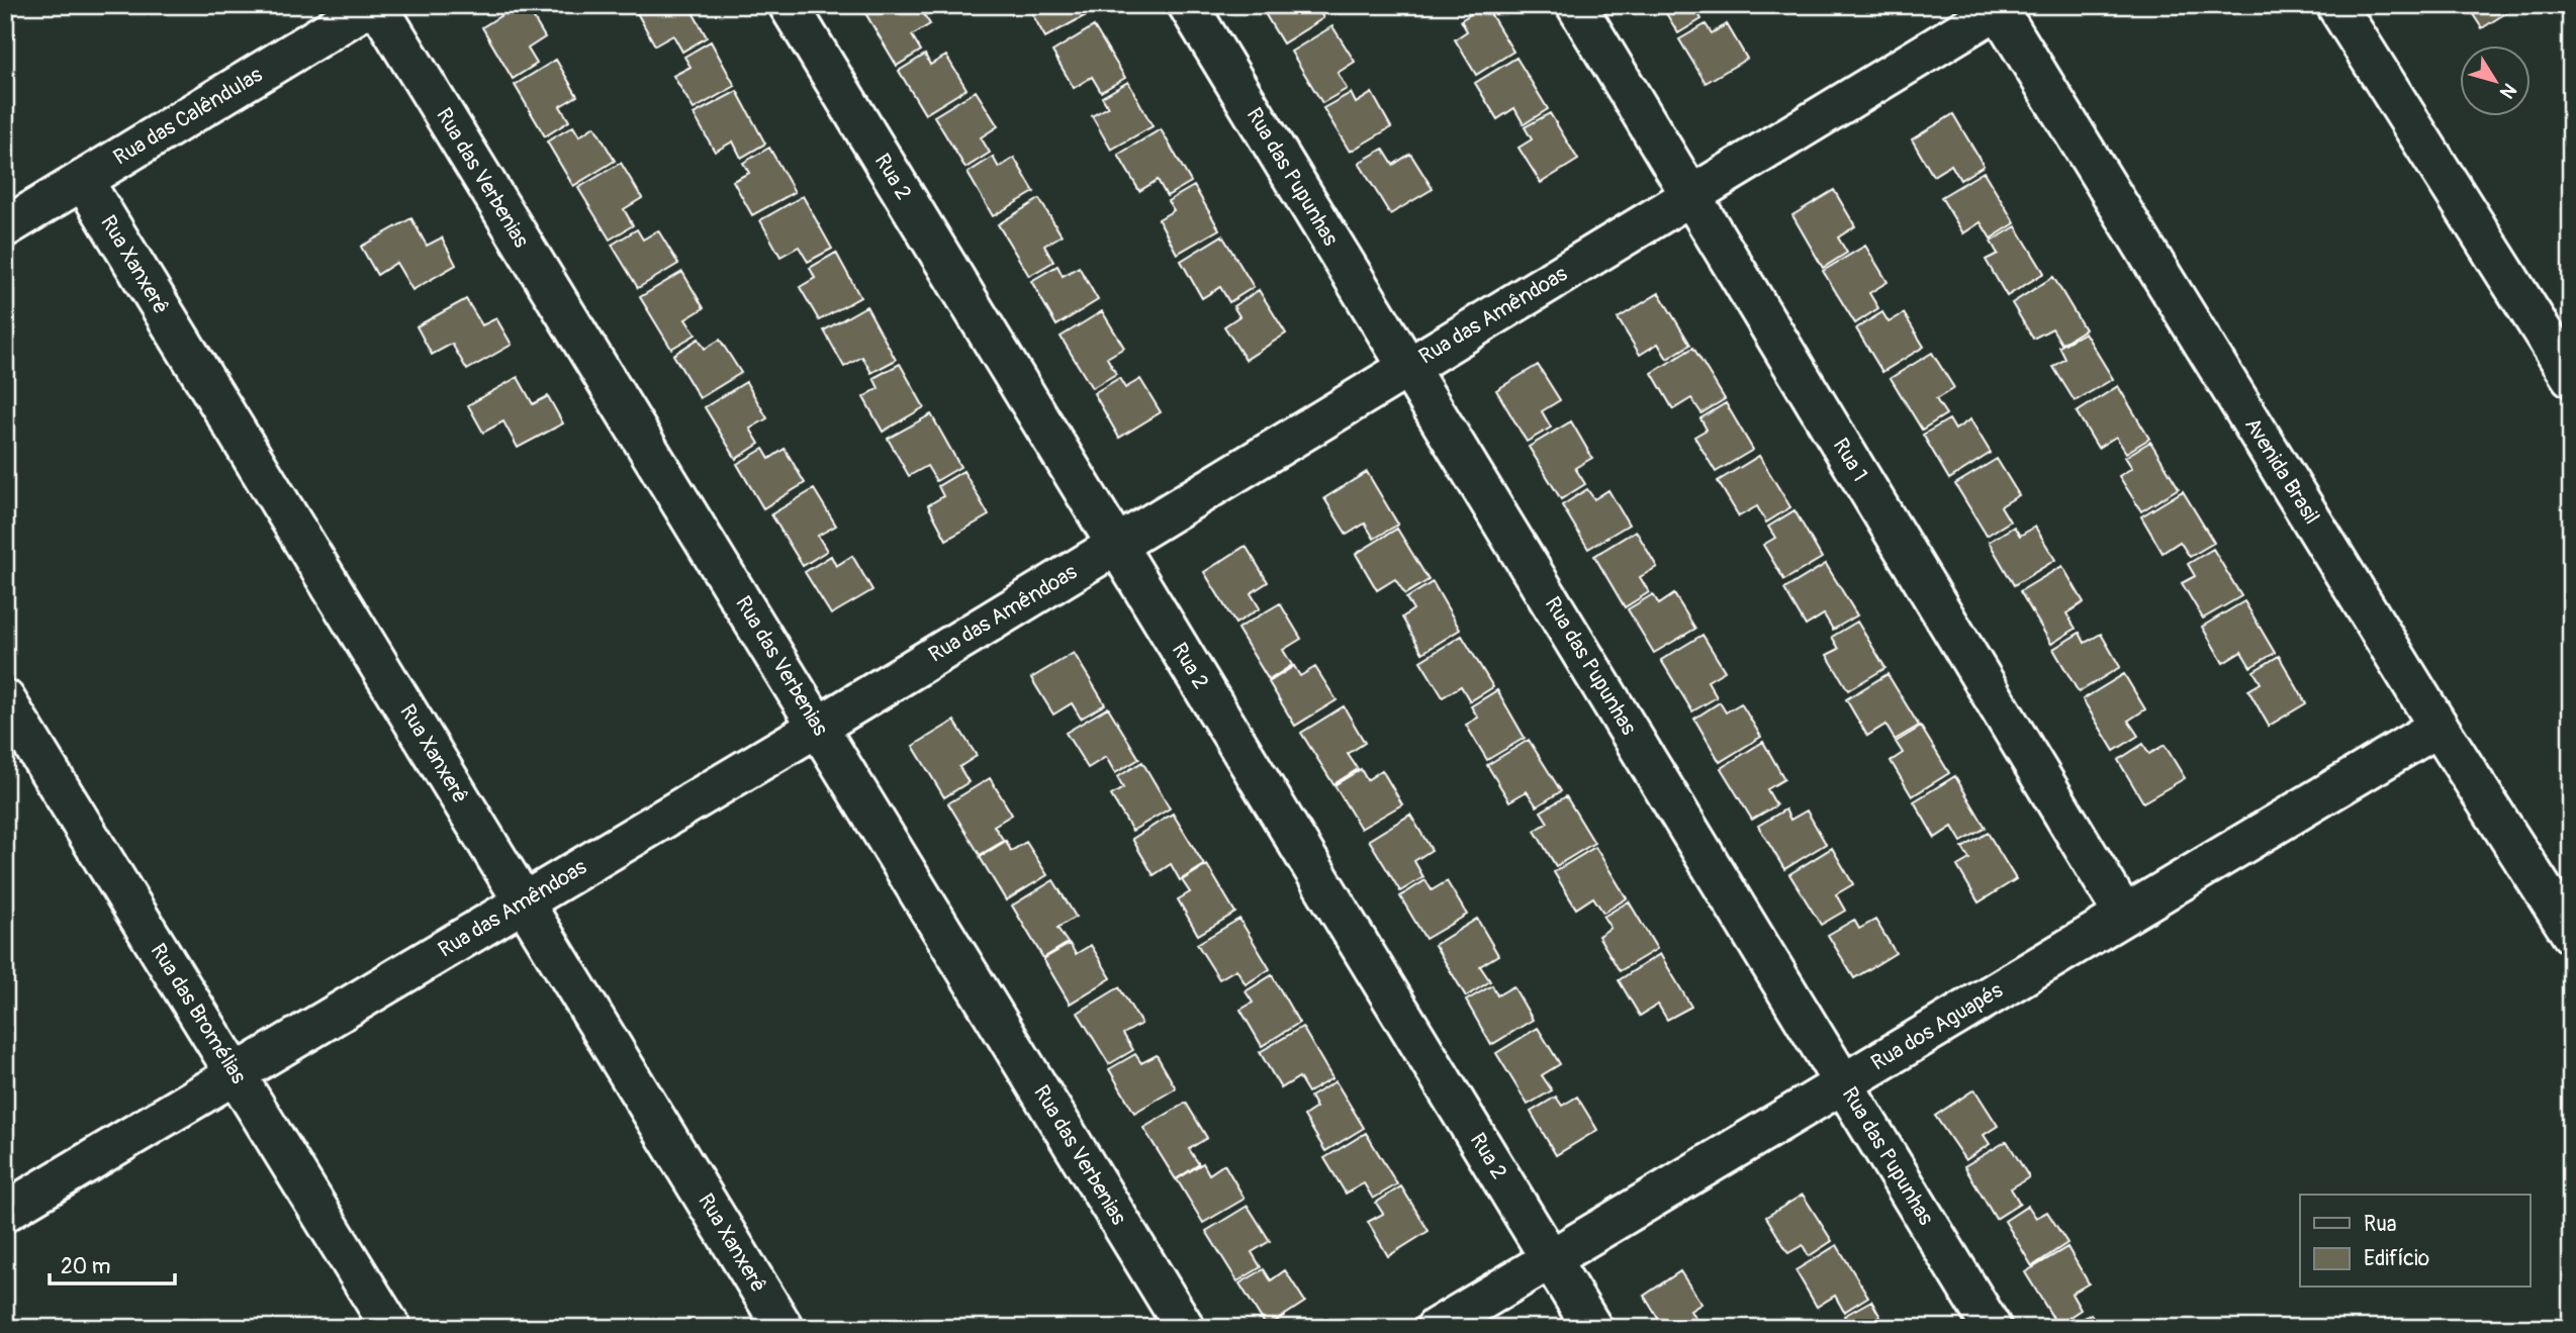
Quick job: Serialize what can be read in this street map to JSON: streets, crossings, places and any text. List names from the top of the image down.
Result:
{
  "streets": {
    "street": [
      "Rua das Calêndulas",
      "Rua 2",
      "Rua das Pupunhas",
      "Rua das Verbenias",
      "Rua Xanxerê",
      "Rua das Amêndoas",
      "Rua 1",
      "Avenida Brasil",
      "Rua das Bromélias",
      "Rua dos Aguapés"
    ]
  },
  "crossings": [
    ["Rua das Calêndulas", "Rua Xanxerê"],
    ["Rua 2", "Rua das Amêndoas"],
    ["Rua 2", "Rua dos Aguapés"],
    ["Rua das Pupunhas", "Rua das Amêndoas"],
    ["Rua das Pupunhas", "Rua dos Aguapés"],
    ["Rua das Verbenias", "Rua das Amêndoas"],
    ["Rua Xanxerê", "Rua das Amêndoas"],
    ["Rua das Amêndoas", "Rua 1"],
    ["Rua das Amêndoas", "Avenida Brasil"],
    ["Rua das Amêndoas", "Rua das Bromélias"],
    ["Rua 1", "Rua dos Aguapés"],
    ["Avenida Brasil", "Rua dos Aguapés"]
  ],
  "legend": ["Rua", "Edifício"],
  "scale_bar": "20 m",
  "north": "bottom right"
}
